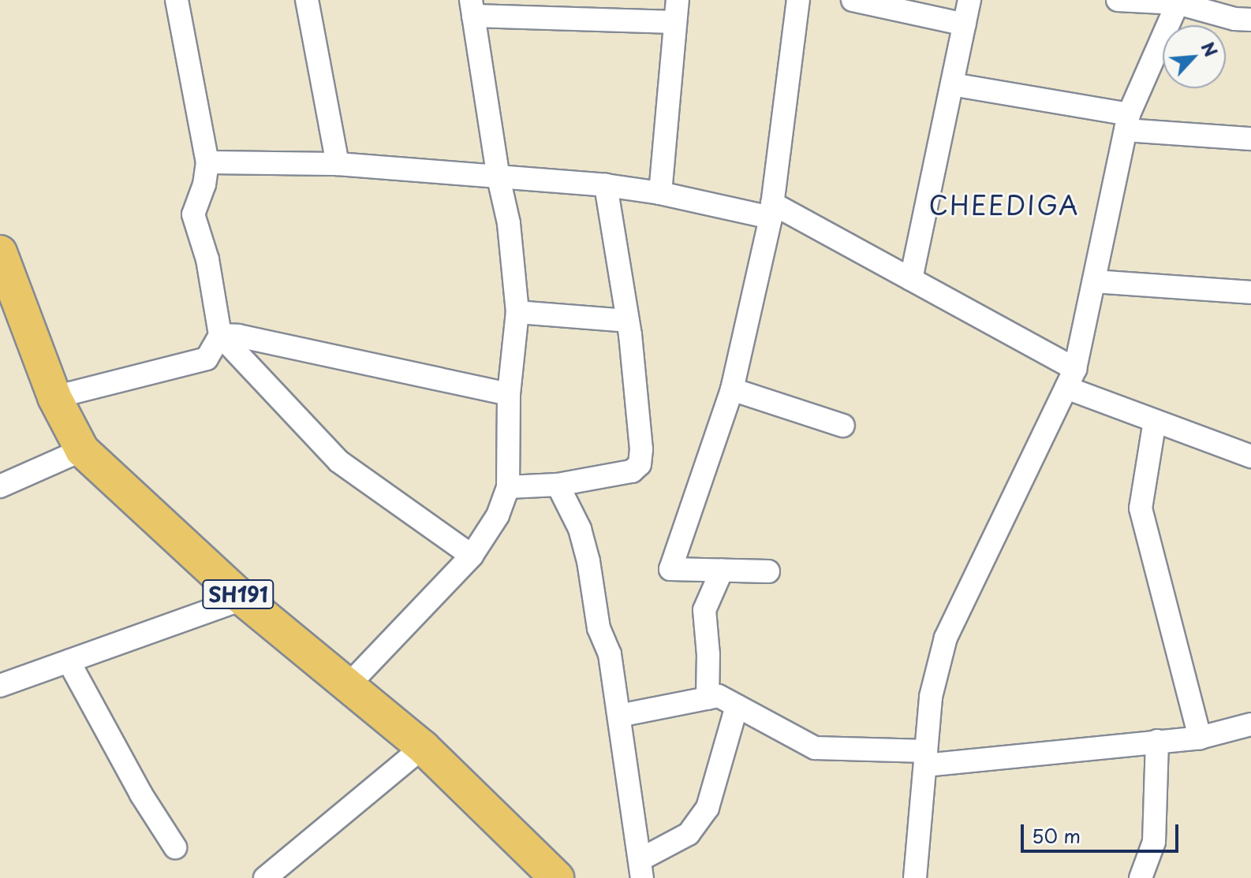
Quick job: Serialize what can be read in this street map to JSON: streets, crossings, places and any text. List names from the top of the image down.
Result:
{
  "streets": {
    "main road": ["SH191"]
  },
  "districts": ["CHEEDIGA"],
  "scale_bar": "50 m",
  "north": "top right"
}
